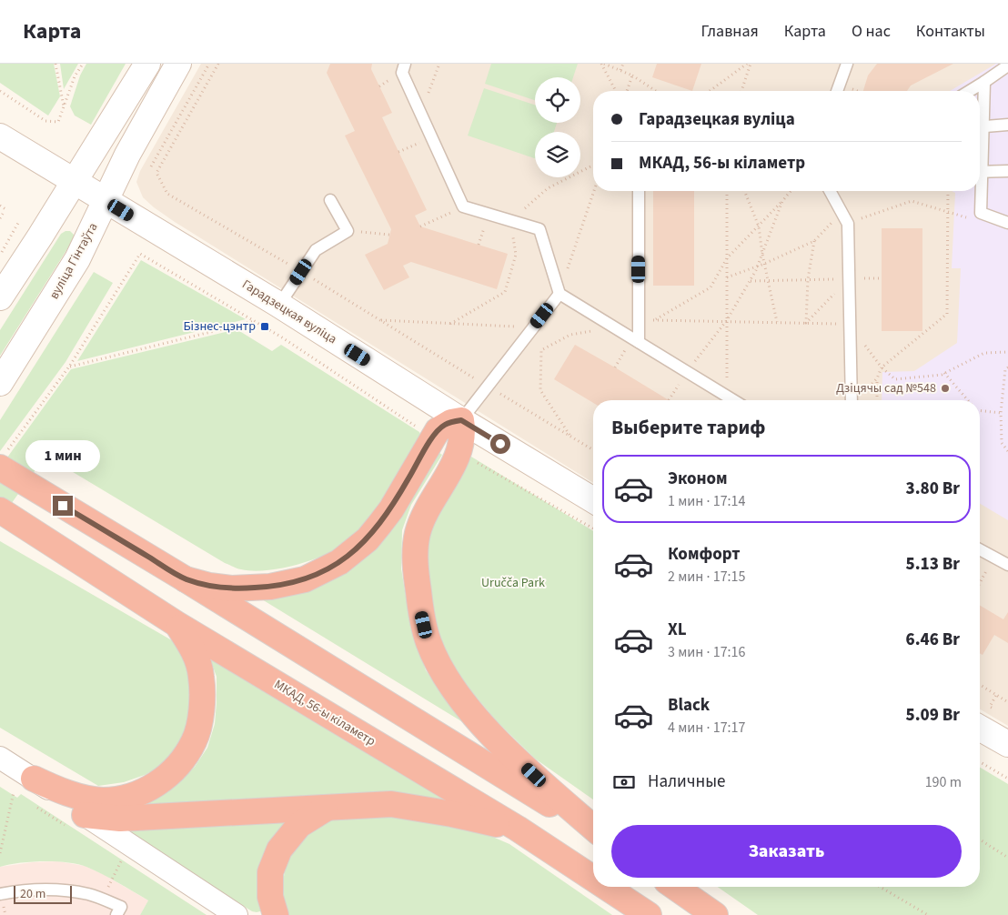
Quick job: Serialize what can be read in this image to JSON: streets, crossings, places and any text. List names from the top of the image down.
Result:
{
  "streets": {
    "highway": ["МКАД, 56-ы кіламетр"],
    "street": ["вуліца Гінтаўта", "Гарадзецкая вуліца"]
  },
  "crossings": [
    ["вуліца Гінтаўта", "Гарадзецкая вуліца"]
  ],
  "parks": ["Uručča Park"],
  "places": {
    "transit": ["Бізнес-цэнтр"],
    "other": ["Дзіцячы сад №548"]
  },
  "scale_bar": "20 m",
  "page": {
    "header": "Карта",
    "nav": [
      "Главная",
      "Карта",
      "О нас",
      "Контакты"
    ],
    "banner": ["Гарадзецкая вуліца", "МКАД, 56-ы кіламетр"],
    "heading": "Выберите тариф",
    "bubble": "1 мин",
    "list": [
      {
        "name": "Эконом",
        "note": "1 мин · 17:14",
        "value": "3.80 Br"
      },
      {
        "name": "Комфорт",
        "note": "2 мин · 17:15",
        "value": "5.13 Br"
      },
      {
        "name": "XL",
        "note": "3 мин · 17:16",
        "value": "6.46 Br"
      },
      {
        "name": "Black",
        "note": "4 мин · 17:17",
        "value": "5.09 Br"
      }
    ],
    "pay": ["Наличные", "190 m"],
    "buttons": "Заказать",
    "scale": "20 m"
  }
}
